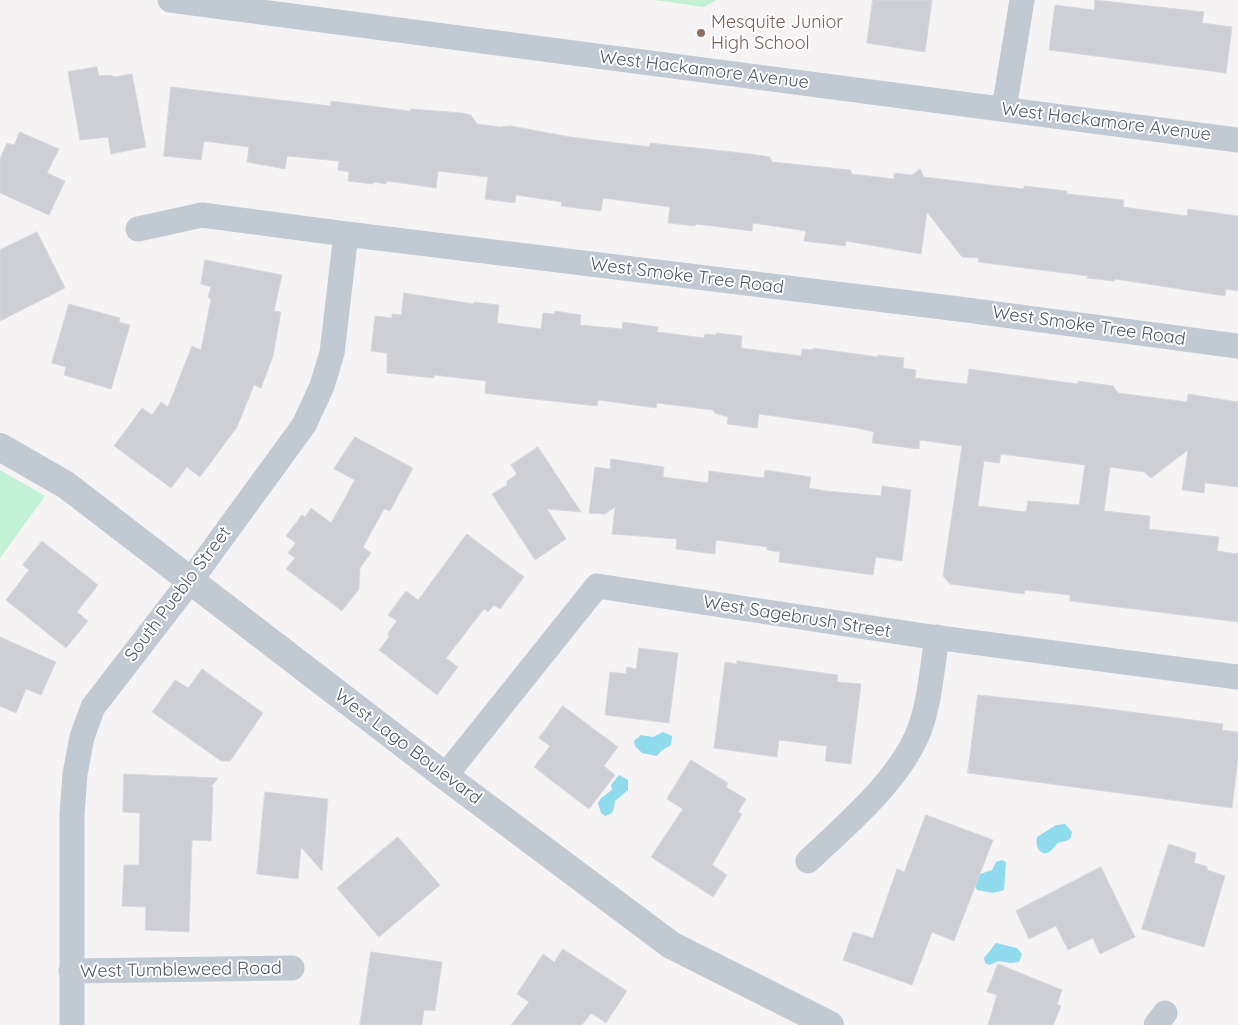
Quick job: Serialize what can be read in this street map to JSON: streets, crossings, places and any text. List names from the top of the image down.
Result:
{
  "streets": {
    "street": [
      "West Hackamore Avenue",
      "West Smoke Tree Road",
      "South Pueblo Street",
      "West Sagebrush Street",
      "West Lago Boulevard",
      "West Tumbleweed Road"
    ]
  },
  "crossings": [
    ["West Smoke Tree Road", "South Pueblo Street"],
    ["South Pueblo Street", "West Lago Boulevard"],
    ["South Pueblo Street", "West Tumbleweed Road"],
    ["West Sagebrush Street", "West Lago Boulevard"]
  ],
  "places": ["Mesquite Junior High School"]
}
